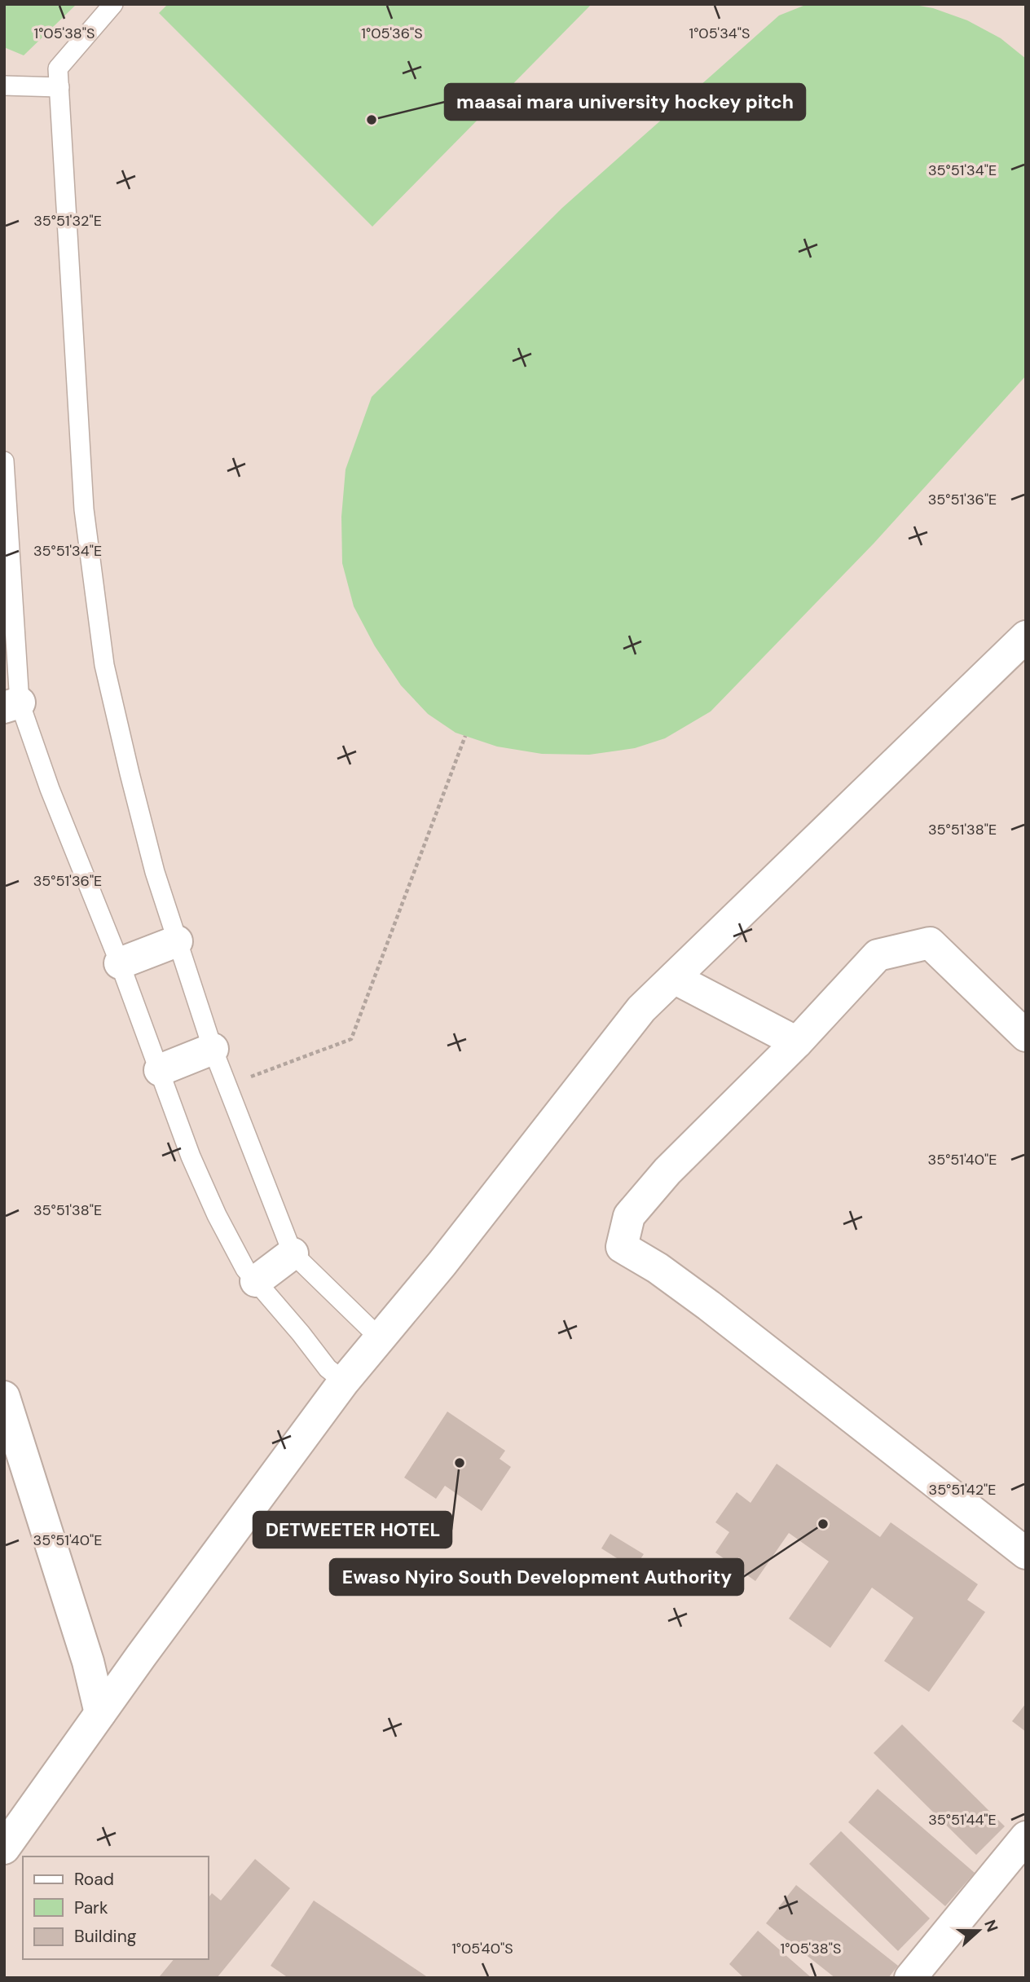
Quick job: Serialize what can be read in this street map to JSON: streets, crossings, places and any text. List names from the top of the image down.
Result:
{
  "places": ["maasai mara university hockey pitch", "DETWEETER HOTEL", "Ewaso Nyiro South Development Authority"],
  "legend": ["Road", "Park", "Building"],
  "north": "right",
  "coordinates": [
    "1°05'38\"S",
    "1°05'36\"S",
    "1°05'34\"S",
    "35°51'34\"E",
    "35°51'32\"E",
    "35°51'36\"E",
    "35°51'38\"E",
    "35°51'40\"E",
    "35°51'42\"E",
    "35°51'44\"E",
    "1°05'40\"S"
  ]
}
